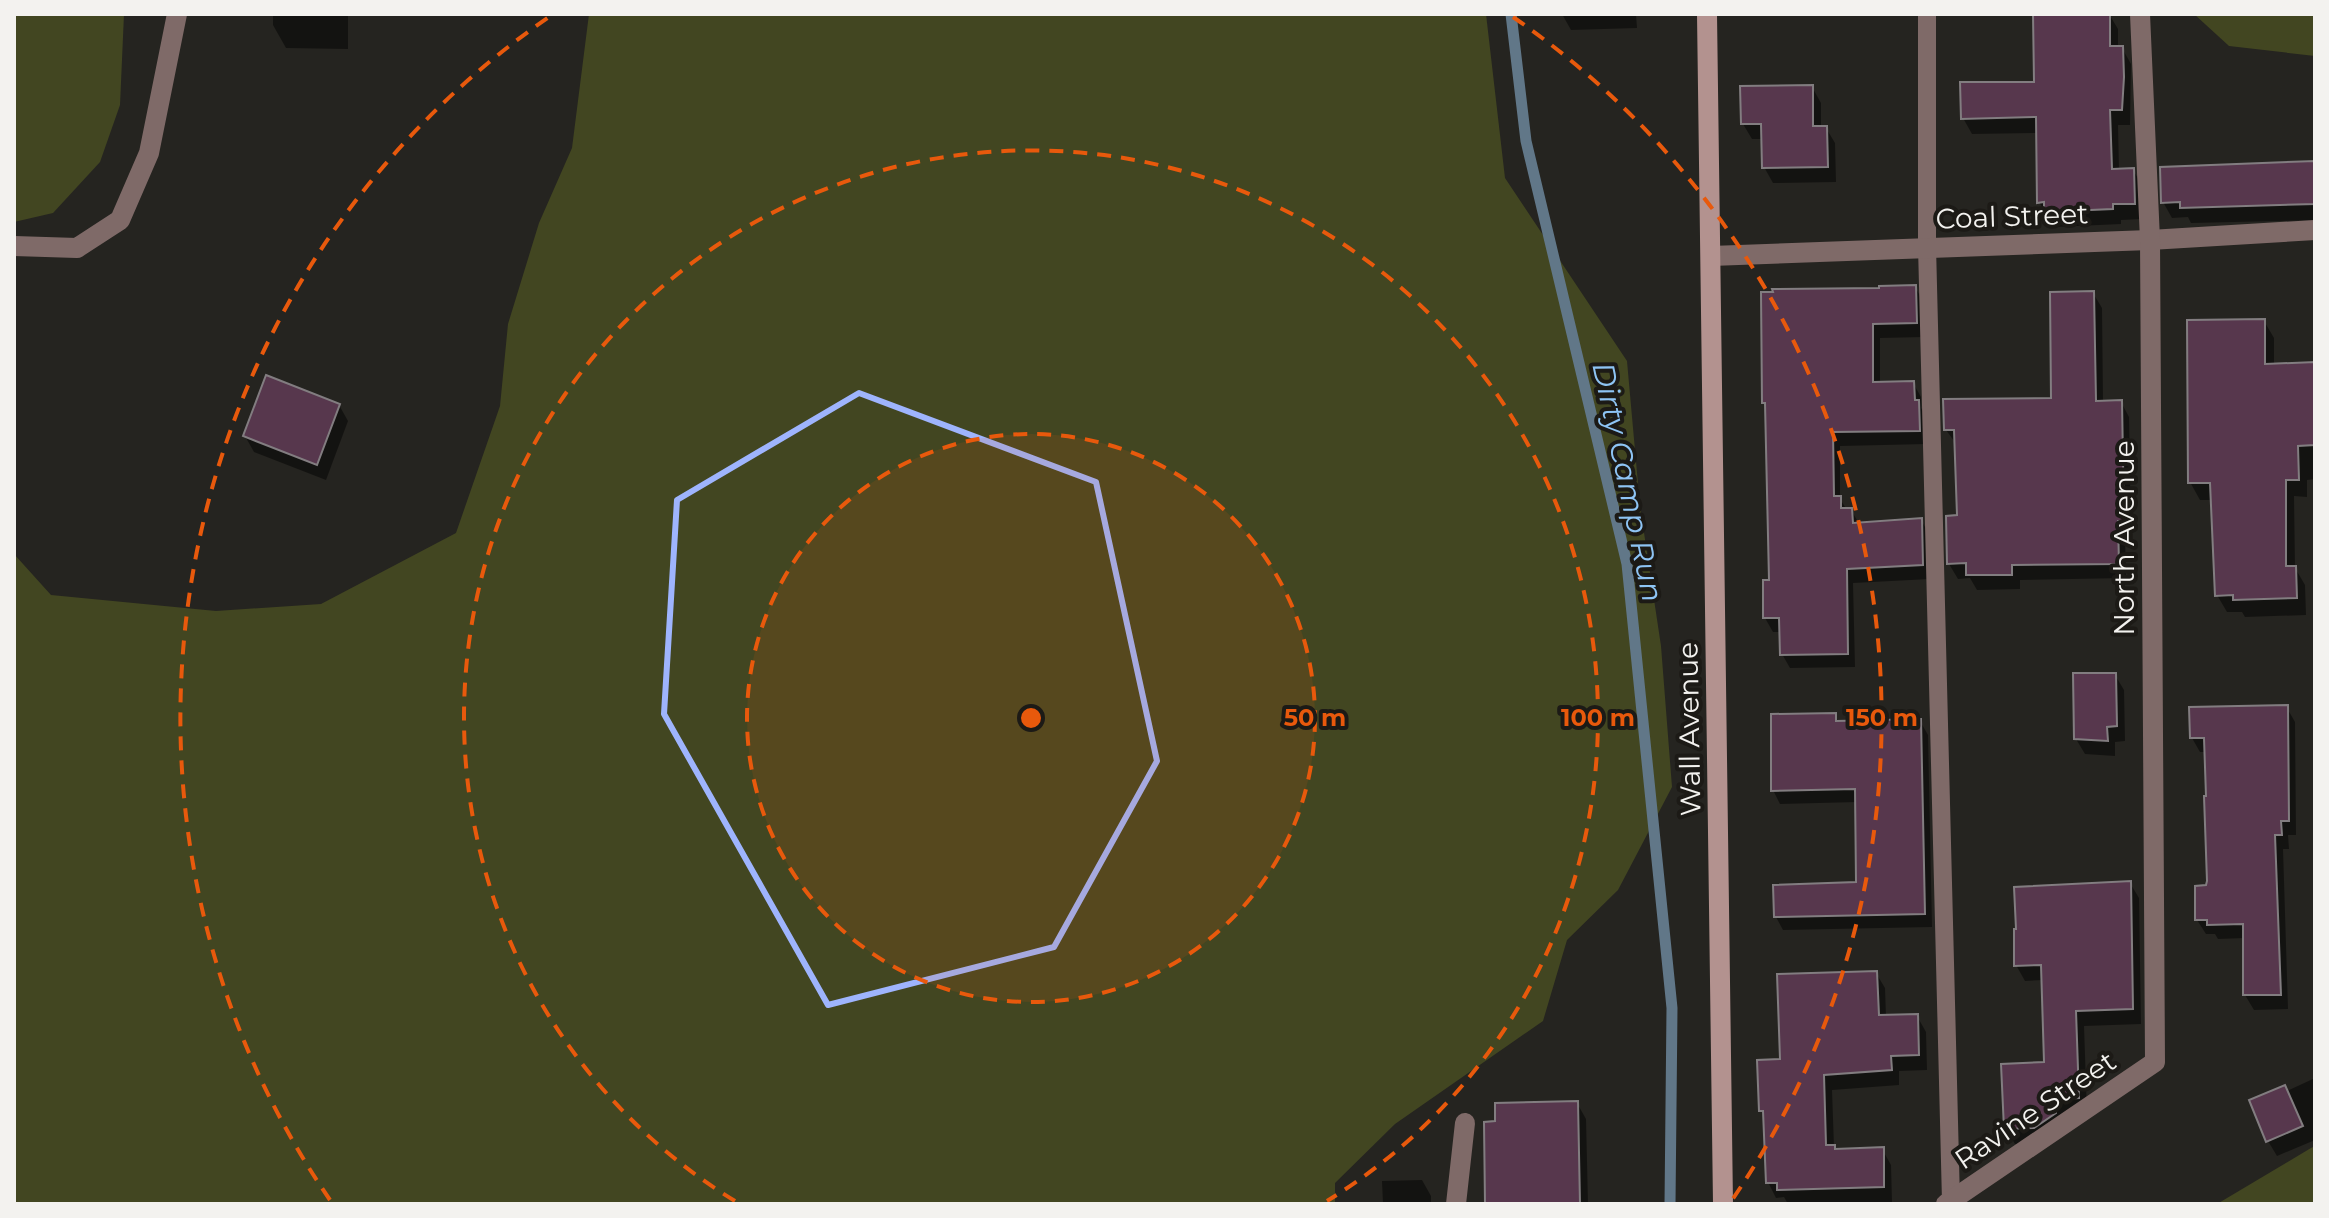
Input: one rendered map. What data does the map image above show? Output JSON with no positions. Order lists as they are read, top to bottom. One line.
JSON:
{"streets":{"street":["Coal Street","North Avenue","Wall Avenue","Ravine Street"]},"crossings":[["Coal Street","North Avenue"],["Coal Street","Wall Avenue"],["North Avenue","Ravine Street"]],"water":["Dirty Camp Run"],"rings":["50 m","100 m","150 m"]}
